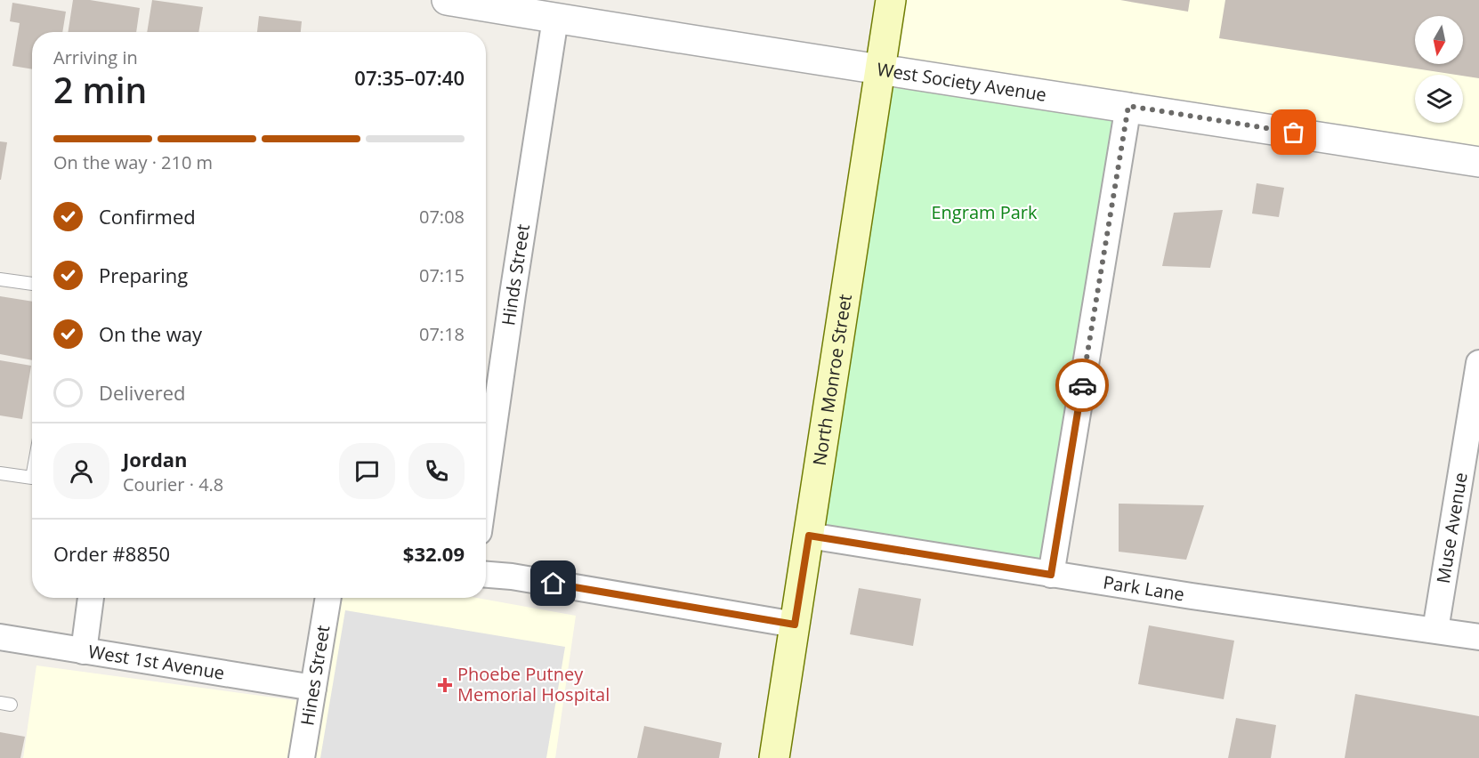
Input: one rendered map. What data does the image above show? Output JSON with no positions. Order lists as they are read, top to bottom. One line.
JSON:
{"streets":{"main road":["North Monroe Street"],"street":["West Society Avenue","Hinds Street","Muse Avenue","Park Lane","West 1st Avenue","Hines Street"]},"crossings":[["West Society Avenue","Hinds Street"],["West Society Avenue","North Monroe Street"],["North Monroe Street","Park Lane"],["Muse Avenue","Park Lane"],["West 1st Avenue","Hines Street"]],"parks":["Engram Park"],"places":{"health":["Phoebe Putney Memorial Hospital"]},"north":"bottom","page":{"heading":["2 min","Arriving in","07:35–07:40"],"panel":["Jordan","Courier · 4.8","Order #8850","$32.09"],"bar":"On the way · 210 m","list":[["Confirmed","07:08"],["Preparing","07:15"],["On the way","07:18"],"Delivered"]}}
